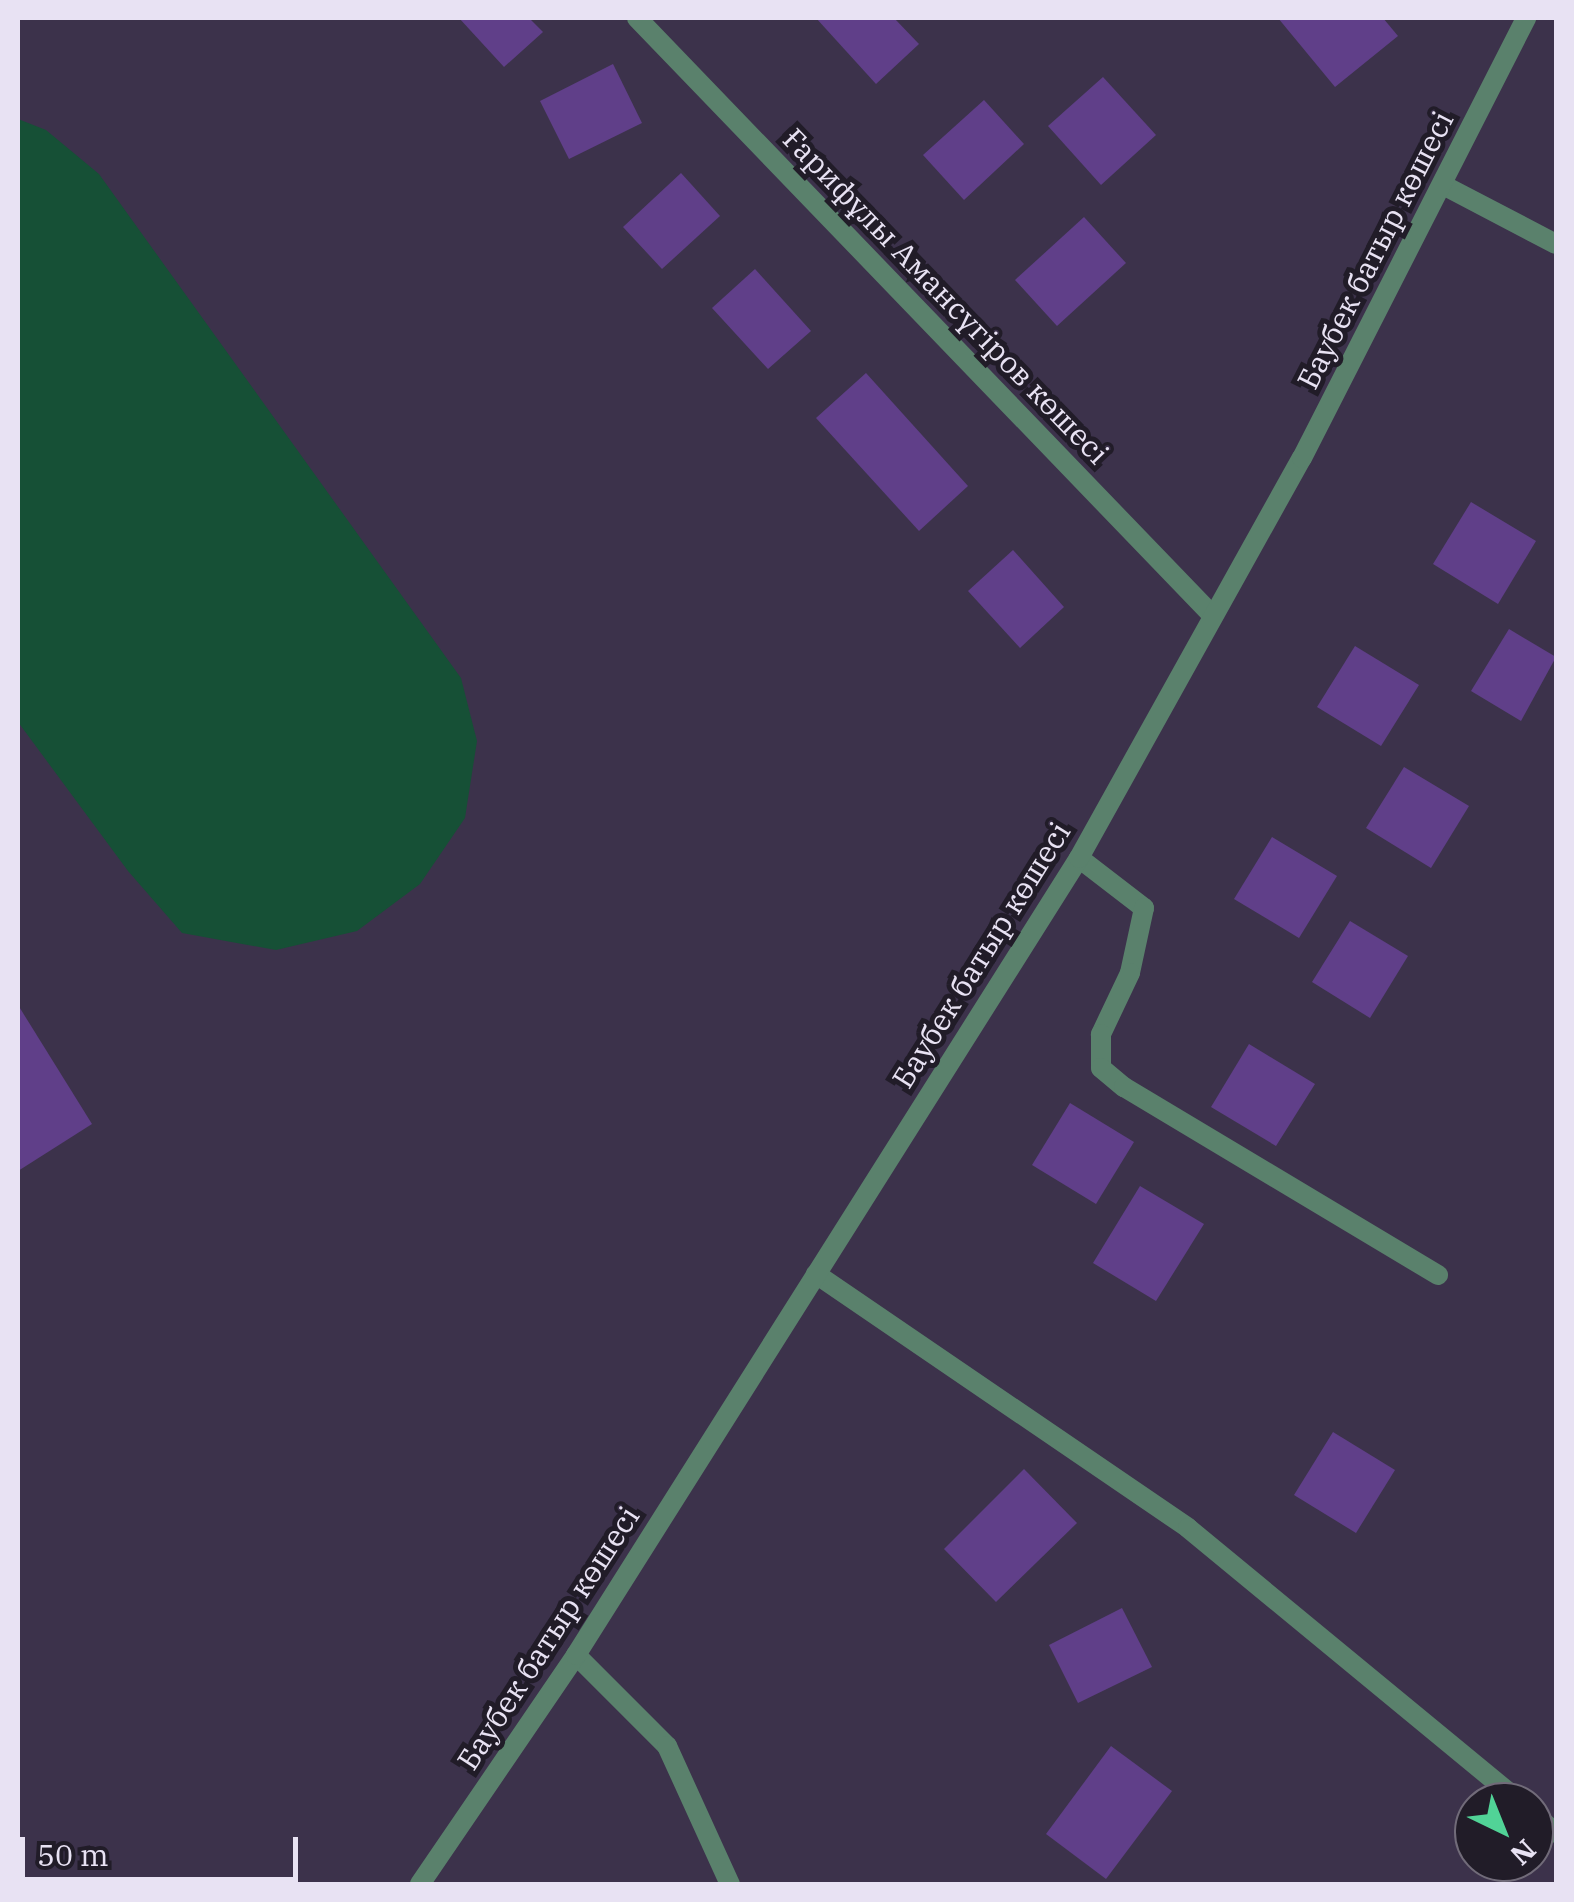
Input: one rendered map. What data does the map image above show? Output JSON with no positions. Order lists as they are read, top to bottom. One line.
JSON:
{"streets":{"street":["Баубек батыр көшесі","Ғарифұлы Амансүгіров көшесі"]},"crossings":[["Баубек батыр көшесі","Ғарифұлы Амансүгіров көшесі"]],"scale_bar":"50 m","north":"bottom right"}
